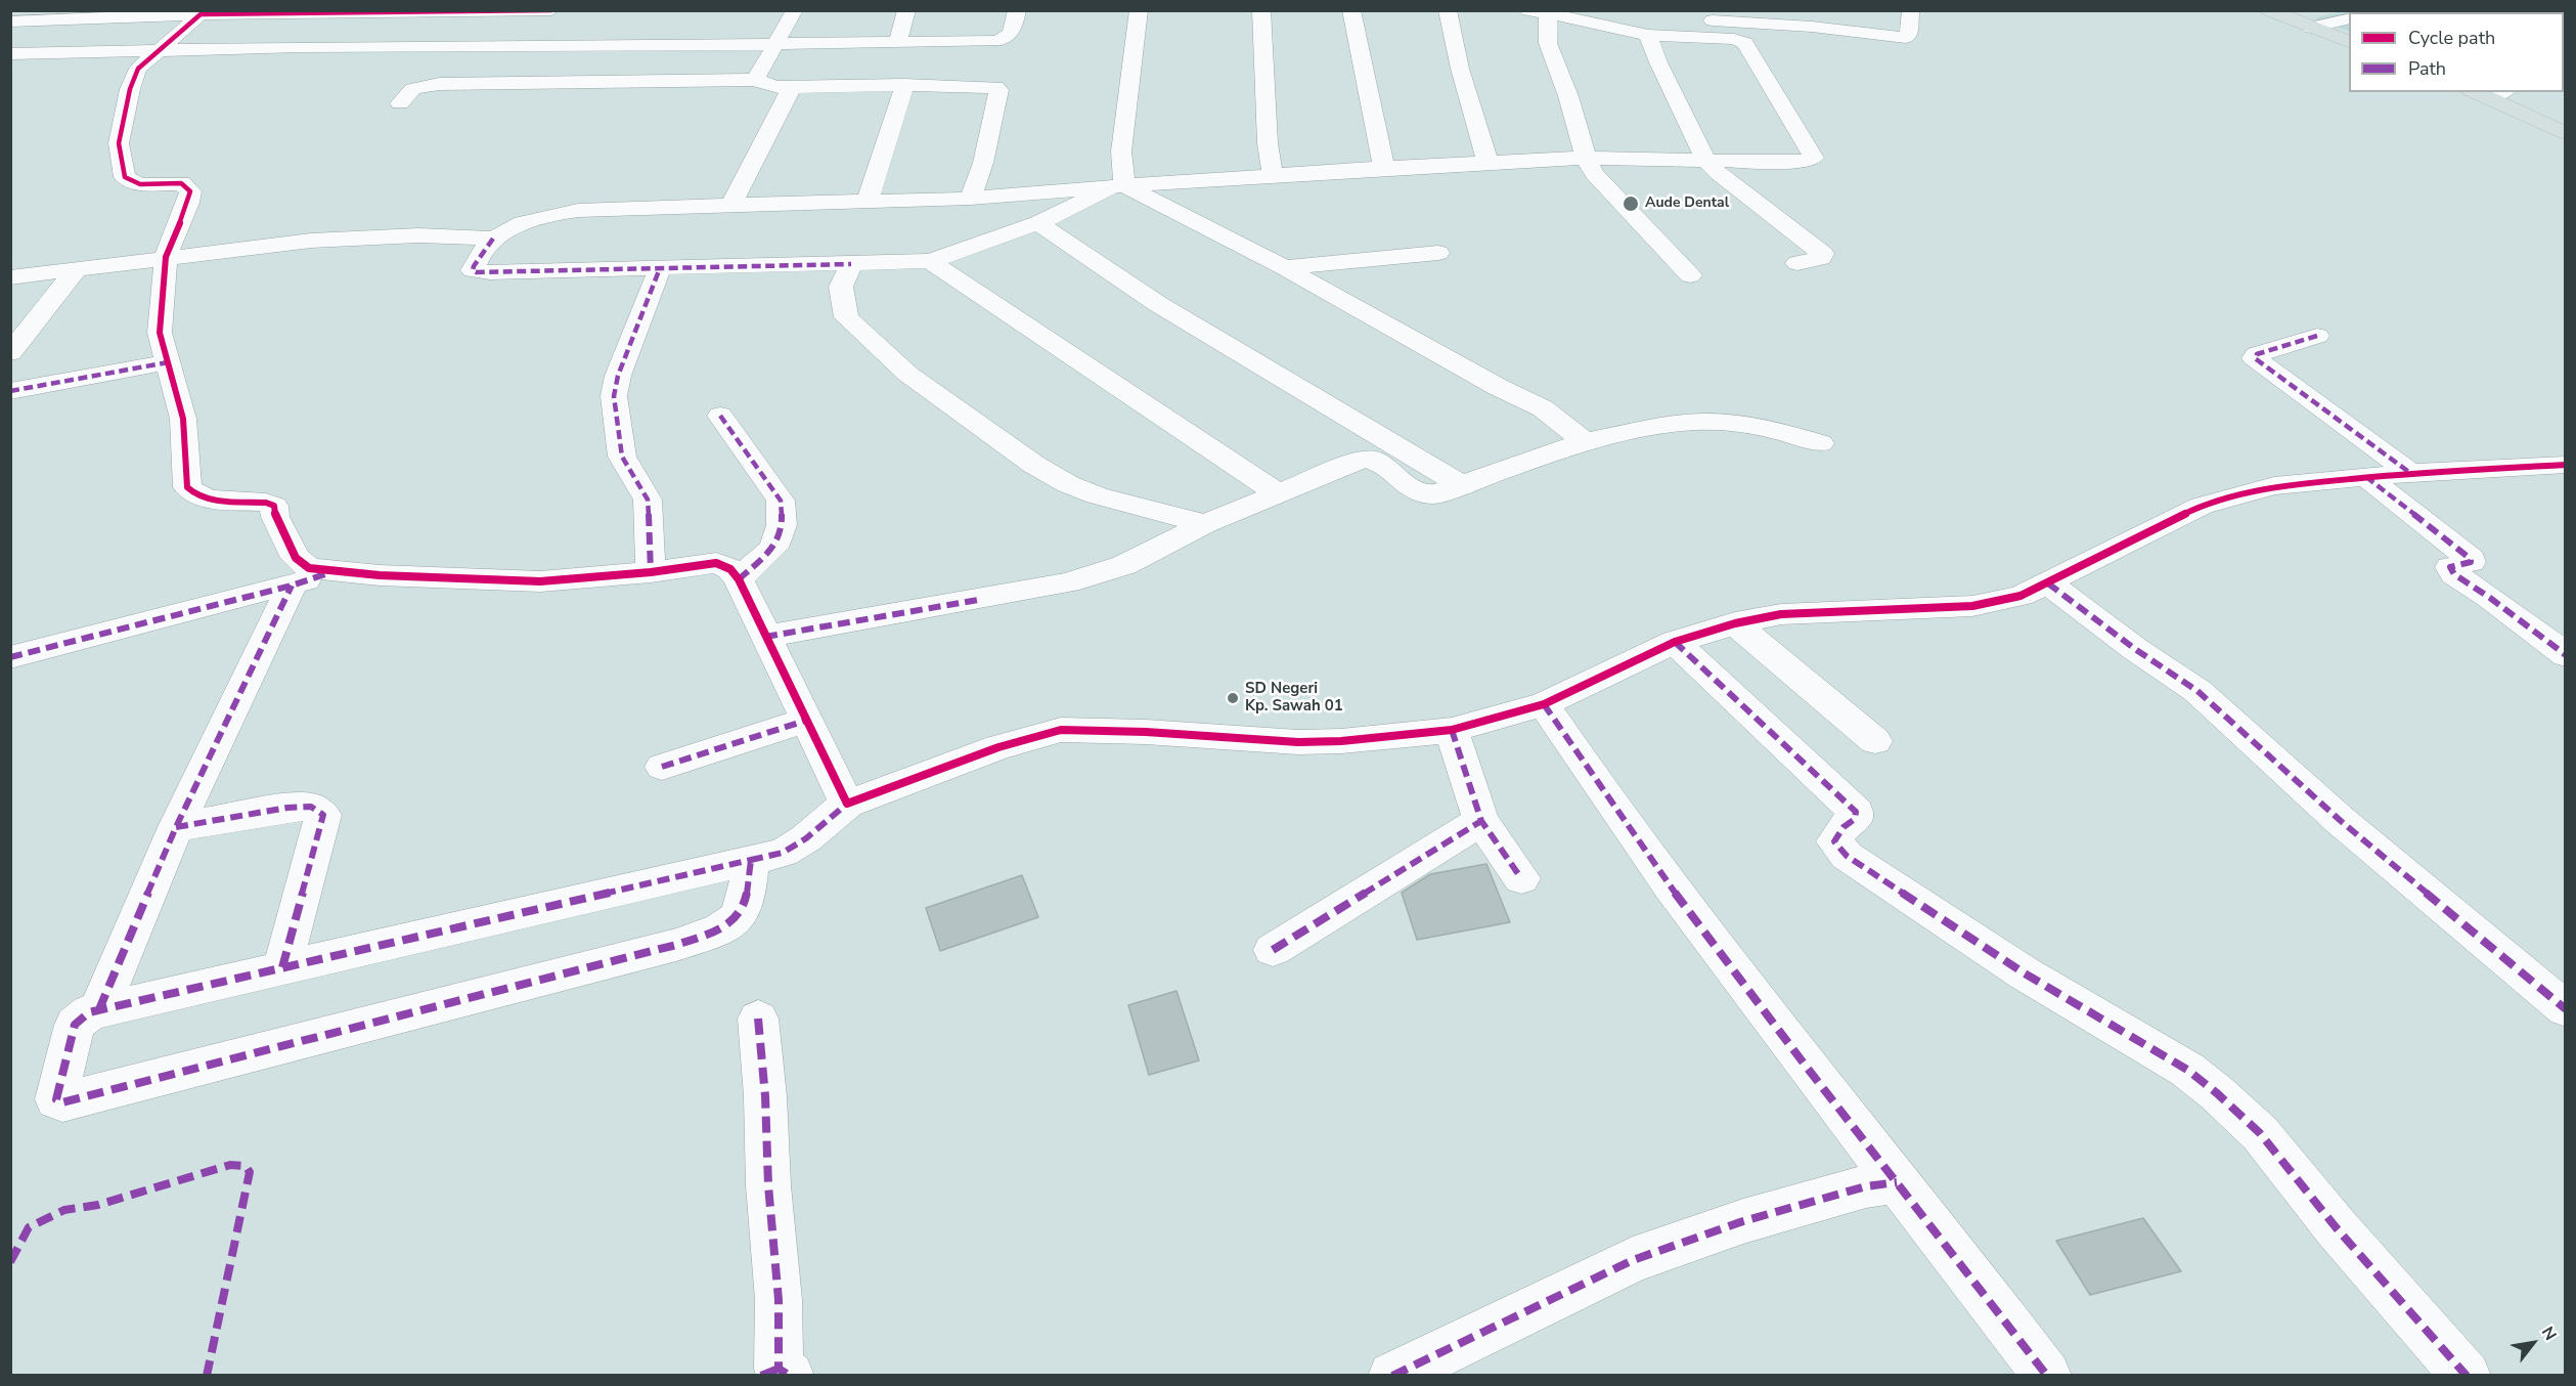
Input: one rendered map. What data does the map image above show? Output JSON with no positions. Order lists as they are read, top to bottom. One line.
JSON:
{"places":["Aude Dental","SD Negeri Kp. Sawah 01"],"legend":["Cycle path","Path"],"north":"top right"}
